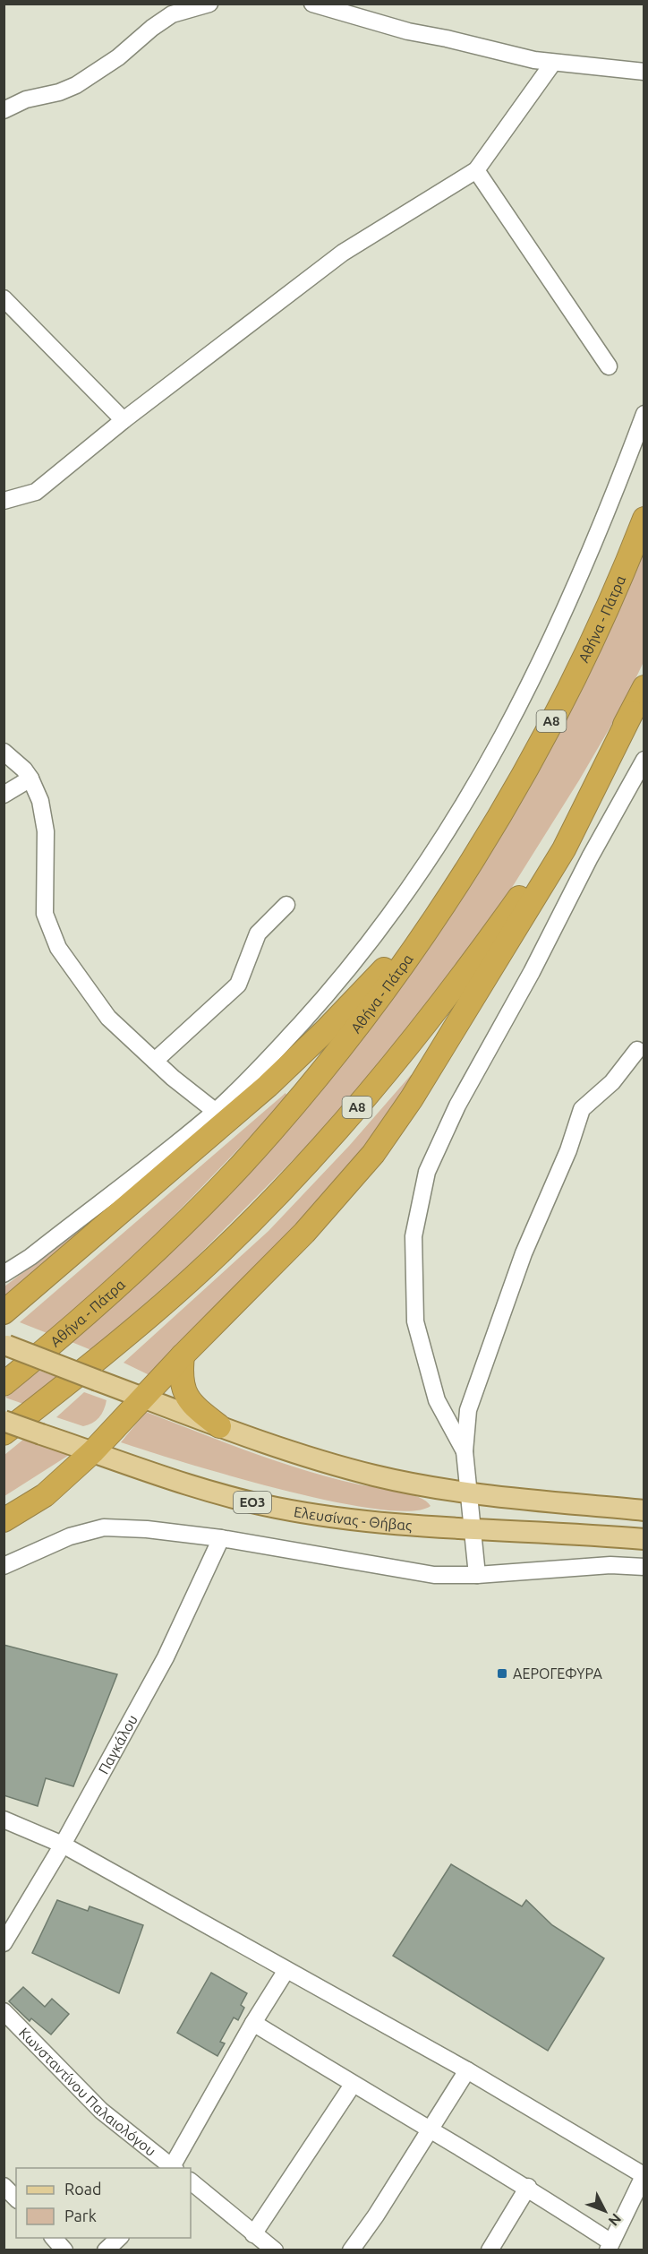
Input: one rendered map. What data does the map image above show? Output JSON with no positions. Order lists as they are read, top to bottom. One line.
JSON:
{"streets":{"highway":["Αθήνα - Πάτρα","Α8"],"main road":["ΕΟ3","Ελευσίνας - Θήβας"],"street":["Παγκάλου","Κωνσταντίνου Παλαιολόγου"]},"places":{"transit":["ΑΕΡΟΓΕΦΥΡΑ"]},"legend":["Road","Park"],"north":"bottom right"}
